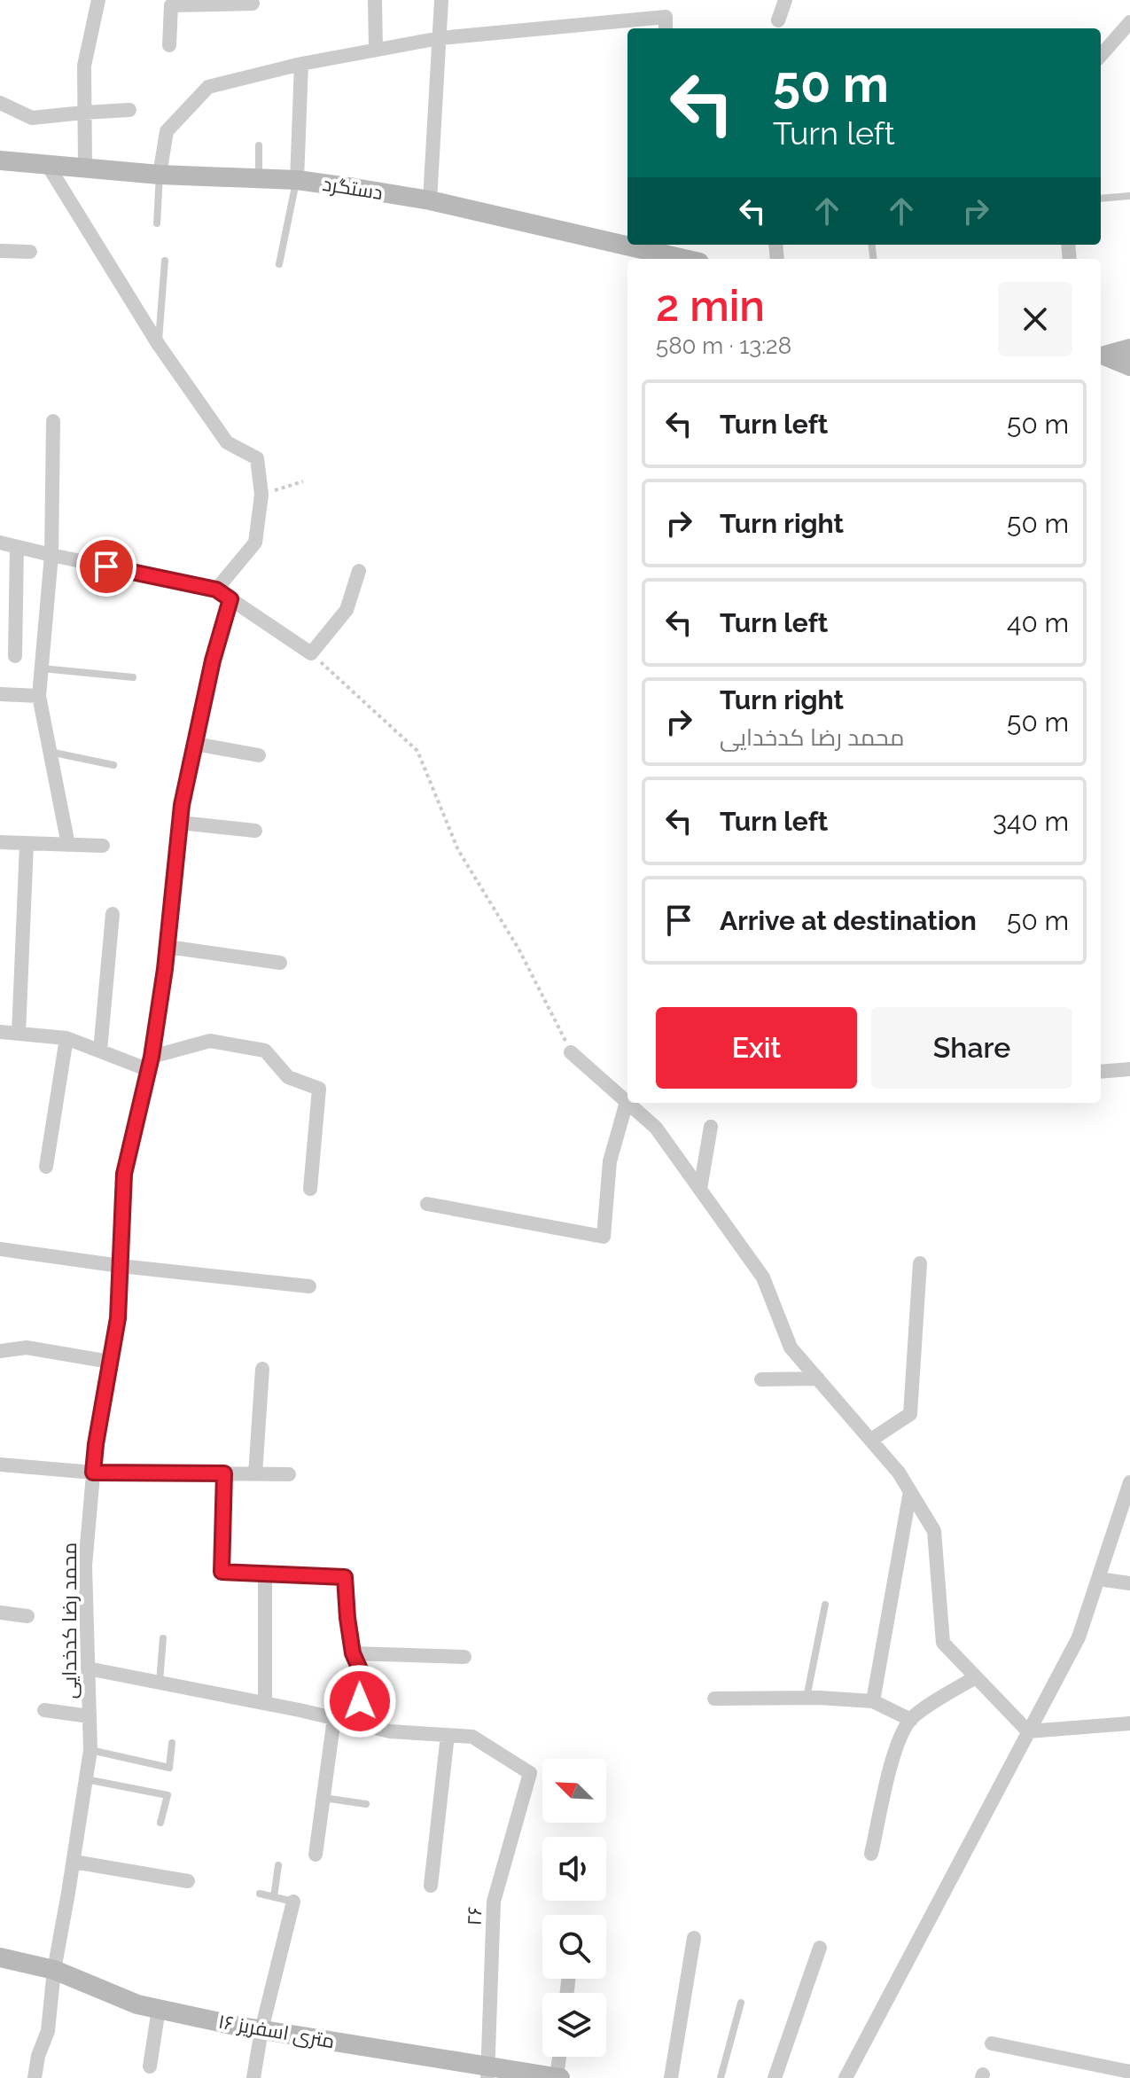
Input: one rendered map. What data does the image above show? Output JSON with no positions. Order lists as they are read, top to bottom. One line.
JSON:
{"streets":{"main road":["دستگرد","۱۶ متری اسفریز"],"street":["محمد رضا کدخدایی","۲۶"]},"crossings":[["محمد رضا کدخدایی","۱۶ متری اسفریز"],["۲۶","۱۶ متری اسفریز"]],"north":"top left","page":{"turn":["50 m","Turn left"],"heading":["2 min","580 m · 13:28"],"list":[{"name":"Turn left","value":"50 m"},{"name":"Turn right","value":"50 m"},{"name":"Turn left","value":"40 m"},{"name":"Turn right","note":"محمد رضا کدخدایی","value":"50 m"},{"name":"Turn left","value":"340 m"},{"name":"Arrive at destination","value":"50 m"}],"buttons":["Exit","Share"]}}
